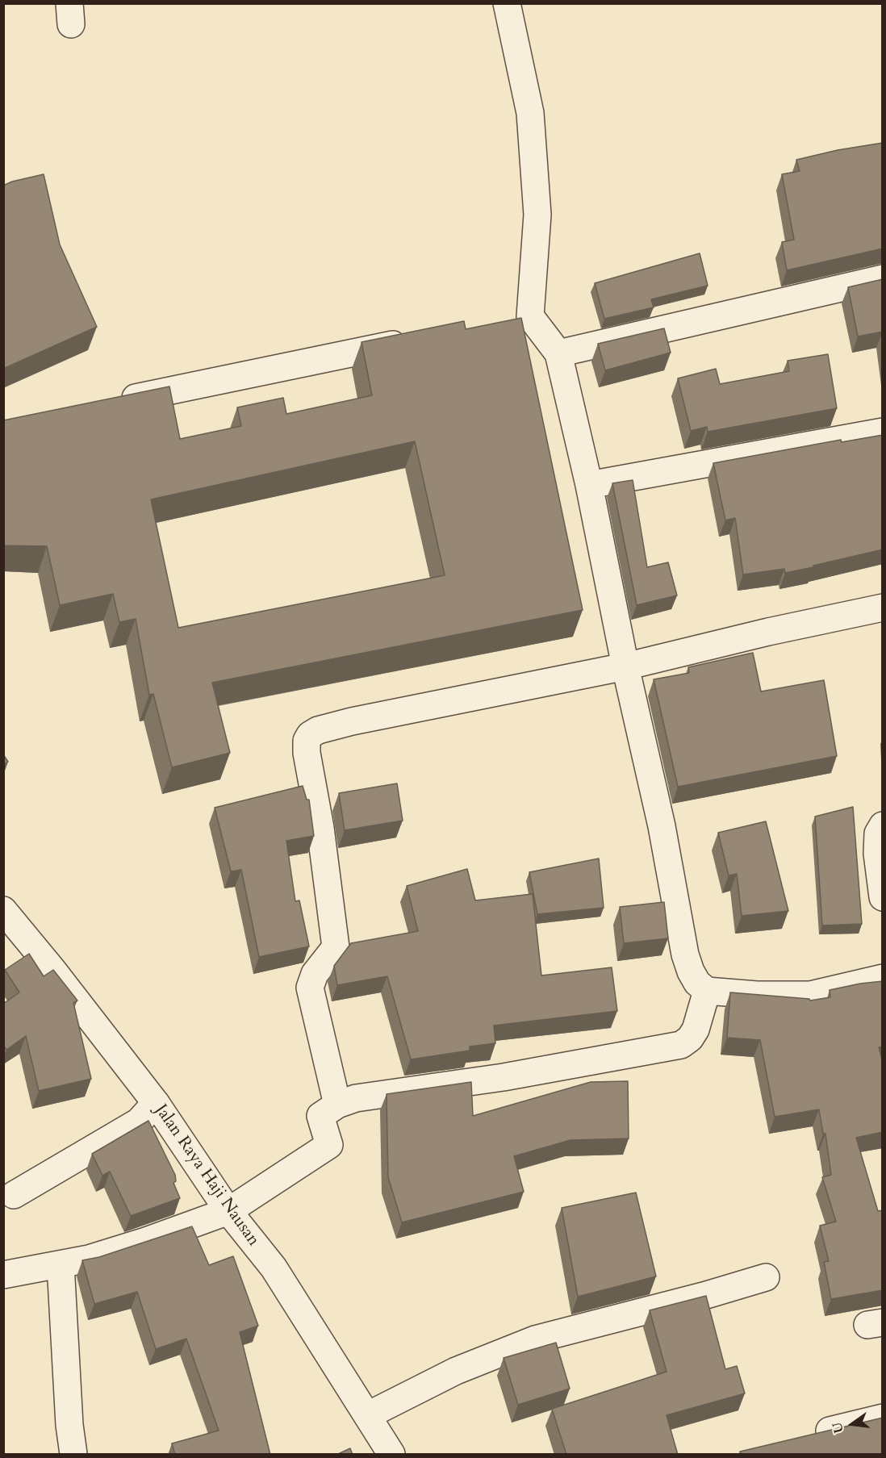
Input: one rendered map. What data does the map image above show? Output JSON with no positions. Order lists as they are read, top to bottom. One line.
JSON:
{"streets":{"street":["Jalan Raya Haji Nausan"]},"north":"left"}
